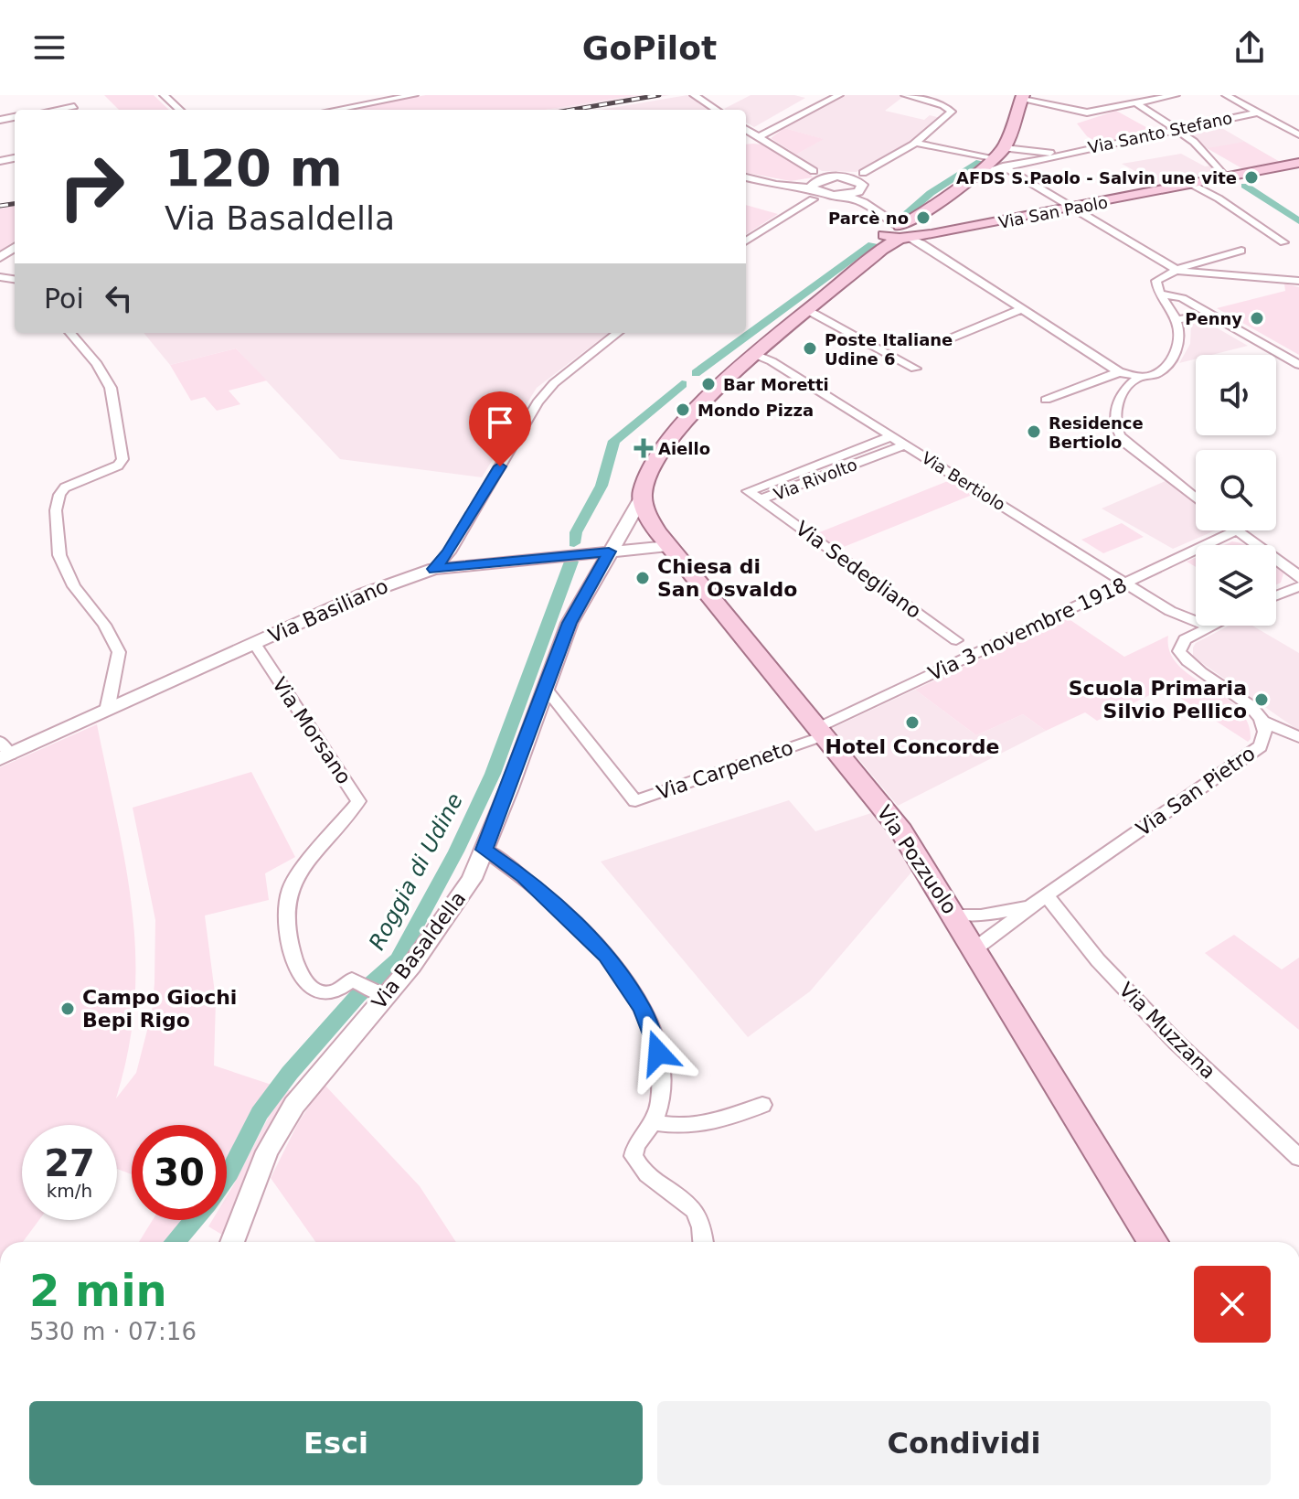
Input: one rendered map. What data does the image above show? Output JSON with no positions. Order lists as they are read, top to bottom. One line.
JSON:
{"streets":{"main road":["Via San Paolo","Via Pozzuolo"],"street":["Via Santo Stefano","Via Rivolto","Via Bertiolo","Via Sedegliano","Via Basiliano","Via 3 novembre 1918","Via Morsano","Via Carpeneto","Via San Pietro","Via Basaldella","Via Muzzana"]},"crossings":[["Via Rivolto","Via Bertiolo"],["Via Rivolto","Via Sedegliano"],["Via Bertiolo","Via 3 novembre 1918"],["Via Bertiolo","Via San Pietro"],["Via Basiliano","Via Morsano"],["Via Basiliano","Via Pozzuolo"],["Via Basiliano","Via Basaldella"],["Via 3 novembre 1918","Via Carpeneto"],["Via 3 novembre 1918","Via Pozzuolo"],["Via Morsano","Via Basaldella"],["Via Carpeneto","Via Pozzuolo"],["Via Carpeneto","Via Basaldella"],["Via San Pietro","Via Pozzuolo"],["Via San Pietro","Via Muzzana"]],"water":["Roggia di Udine"],"places":{"other":["AFDS S.Paolo - Salvin une vite","Parcè no","Penny","Poste Italiane Udine 6","Bar Moretti","Mondo Pizza","Residence Bertiolo","Chiesa di San Osvaldo","Scuola Primaria Silvio Pellico","Hotel Concorde","Campo Giochi Bepi Rigo"],"health":["Aiello"]},"page":{"header":"GoPilot","turn":["120 m","Via Basaldella"],"then":"Poi","speed":"27 km/h","limit":"30","heading":["2 min","530 m · 07:16"],"buttons":["Esci","Condividi"]}}
